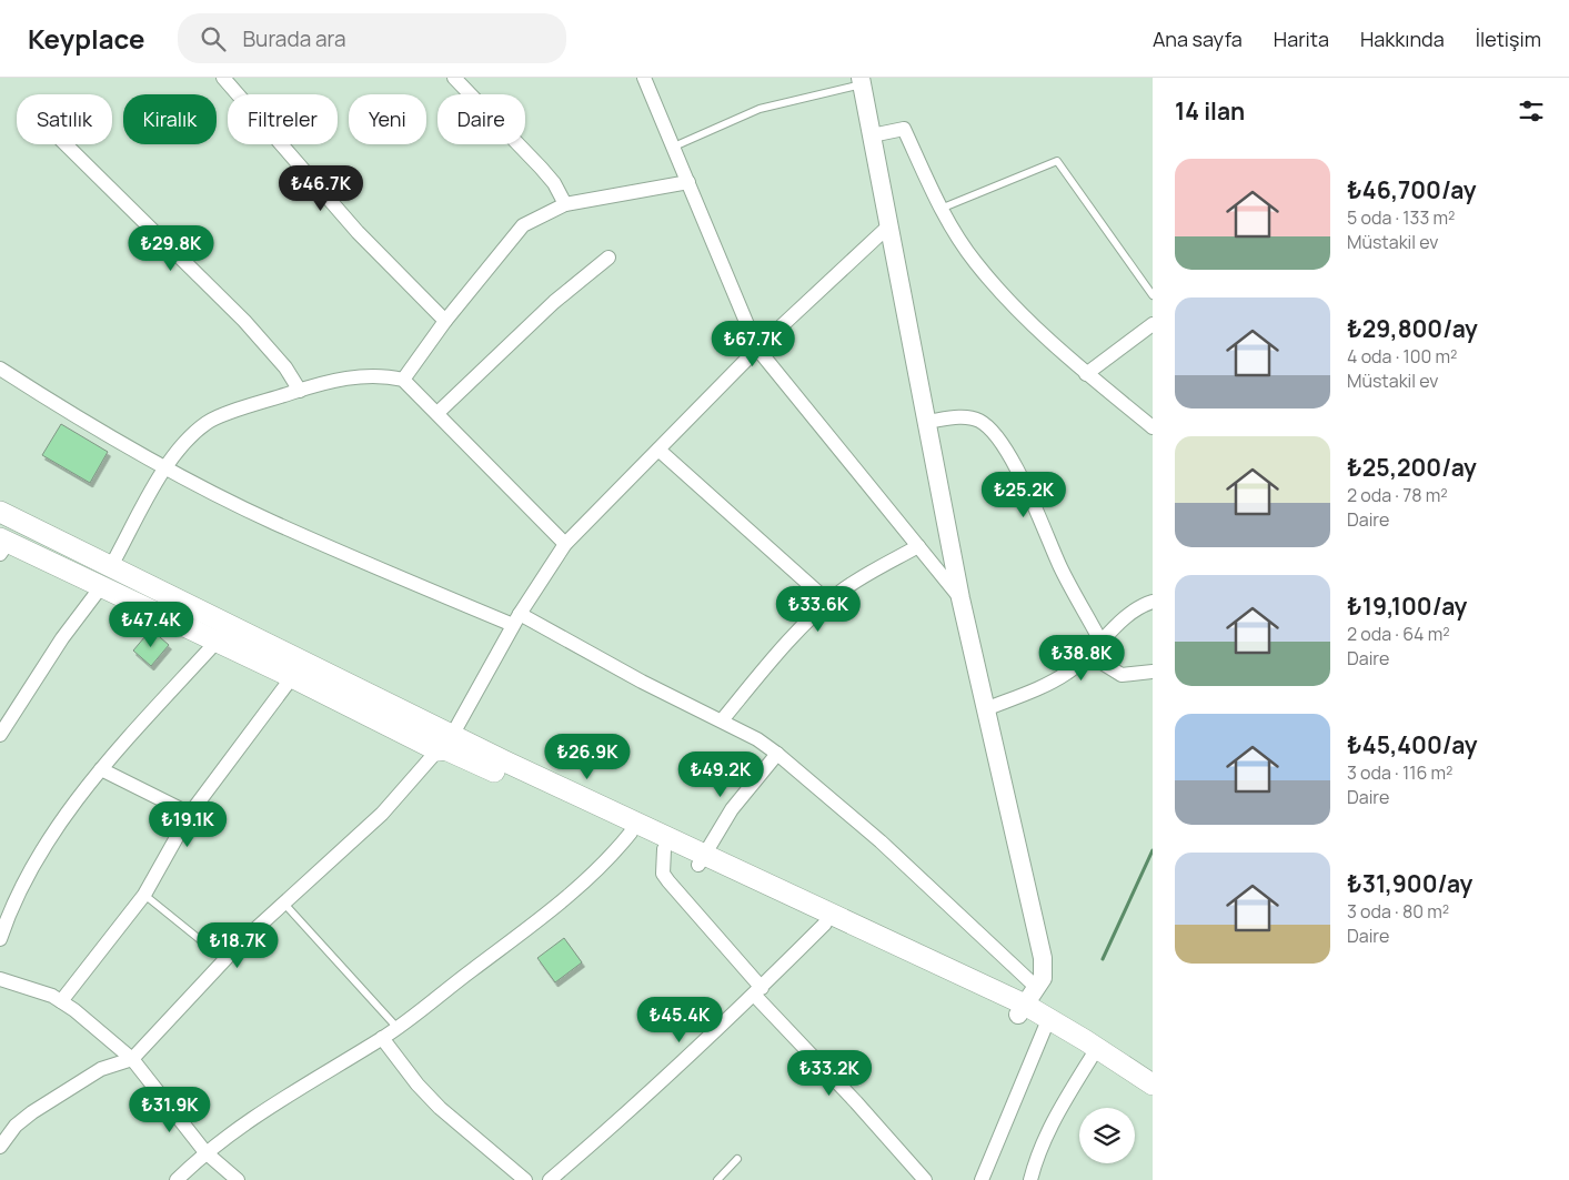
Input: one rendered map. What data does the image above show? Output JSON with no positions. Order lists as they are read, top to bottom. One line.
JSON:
{"page":{"header":"Keyplace","search":"Burada ara","nav":["Ana sayfa","Harita","Hakkında","İletişim"],"heading":"14 ilan","chip":["Satılık","Kiralık","Filtreler","Yeni","Daire"],"list":[{"name":"₺46,700/ay","note":"5 oda · 133 m² · Müstakil ev"},{"name":"₺29,800/ay","note":"4 oda · 100 m² · Müstakil ev"},{"name":"₺25,200/ay","note":"2 oda · 78 m² · Daire"},{"name":"₺19,100/ay","note":"2 oda · 64 m² · Daire"},{"name":"₺45,400/ay","note":"3 oda · 116 m² · Daire"},{"name":"₺31,900/ay","note":"3 oda · 80 m² · Daire"}],"price":["₺46.7K","₺29.8K","₺67.7K","₺25.2K","₺33.6K","₺47.4K","₺38.8K","₺26.9K","₺49.2K","₺19.1K","₺18.7K","₺45.4K","₺33.2K","₺31.9K"]}}
